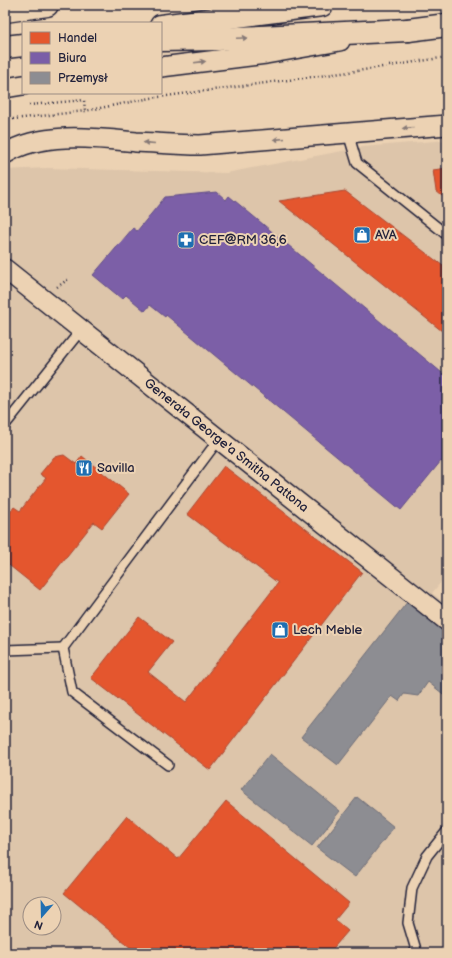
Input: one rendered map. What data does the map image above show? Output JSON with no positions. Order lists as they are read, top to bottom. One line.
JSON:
{"streets":{"street":["Generała George'a Smitha Pattona"]},"places":{"shop":["AVA","Lech Meble"],"pharmacy":["CEF@RM 36,6"],"restaurant":["Savilla"]},"legend":["Handel","Biura","Przemysł"],"north":"bottom"}
